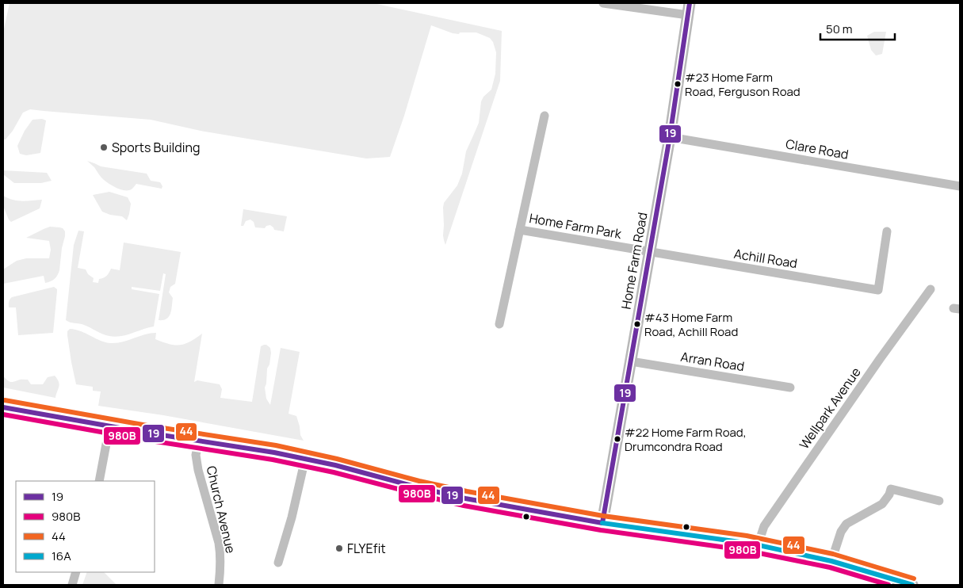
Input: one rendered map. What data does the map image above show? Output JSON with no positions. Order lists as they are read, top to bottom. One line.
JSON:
{"streets":{"main road":["Home Farm Road"],"street":["Clare Road","Home Farm Park","Achill Road","Arran Road","Wellpark Avenue","Church Avenue"]},"crossings":[["Clare Road","Home Farm Road"],["Home Farm Park","Achill Road"],["Home Farm Park","Home Farm Road"],["Achill Road","Home Farm Road"],["Home Farm Road","Arran Road"]],"places":["#23 Home Farm Road, Ferguson Road","Sports Building","#43 Home Farm Road, Achill Road","#22 Home Farm Road, Drumcondra Road","FLYEfit"],"lines":["transit line 19","transit line 44","transit line 980B","transit line 16A"],"legend":["19","980B","44","16A"],"scale_bar":"50 m"}
